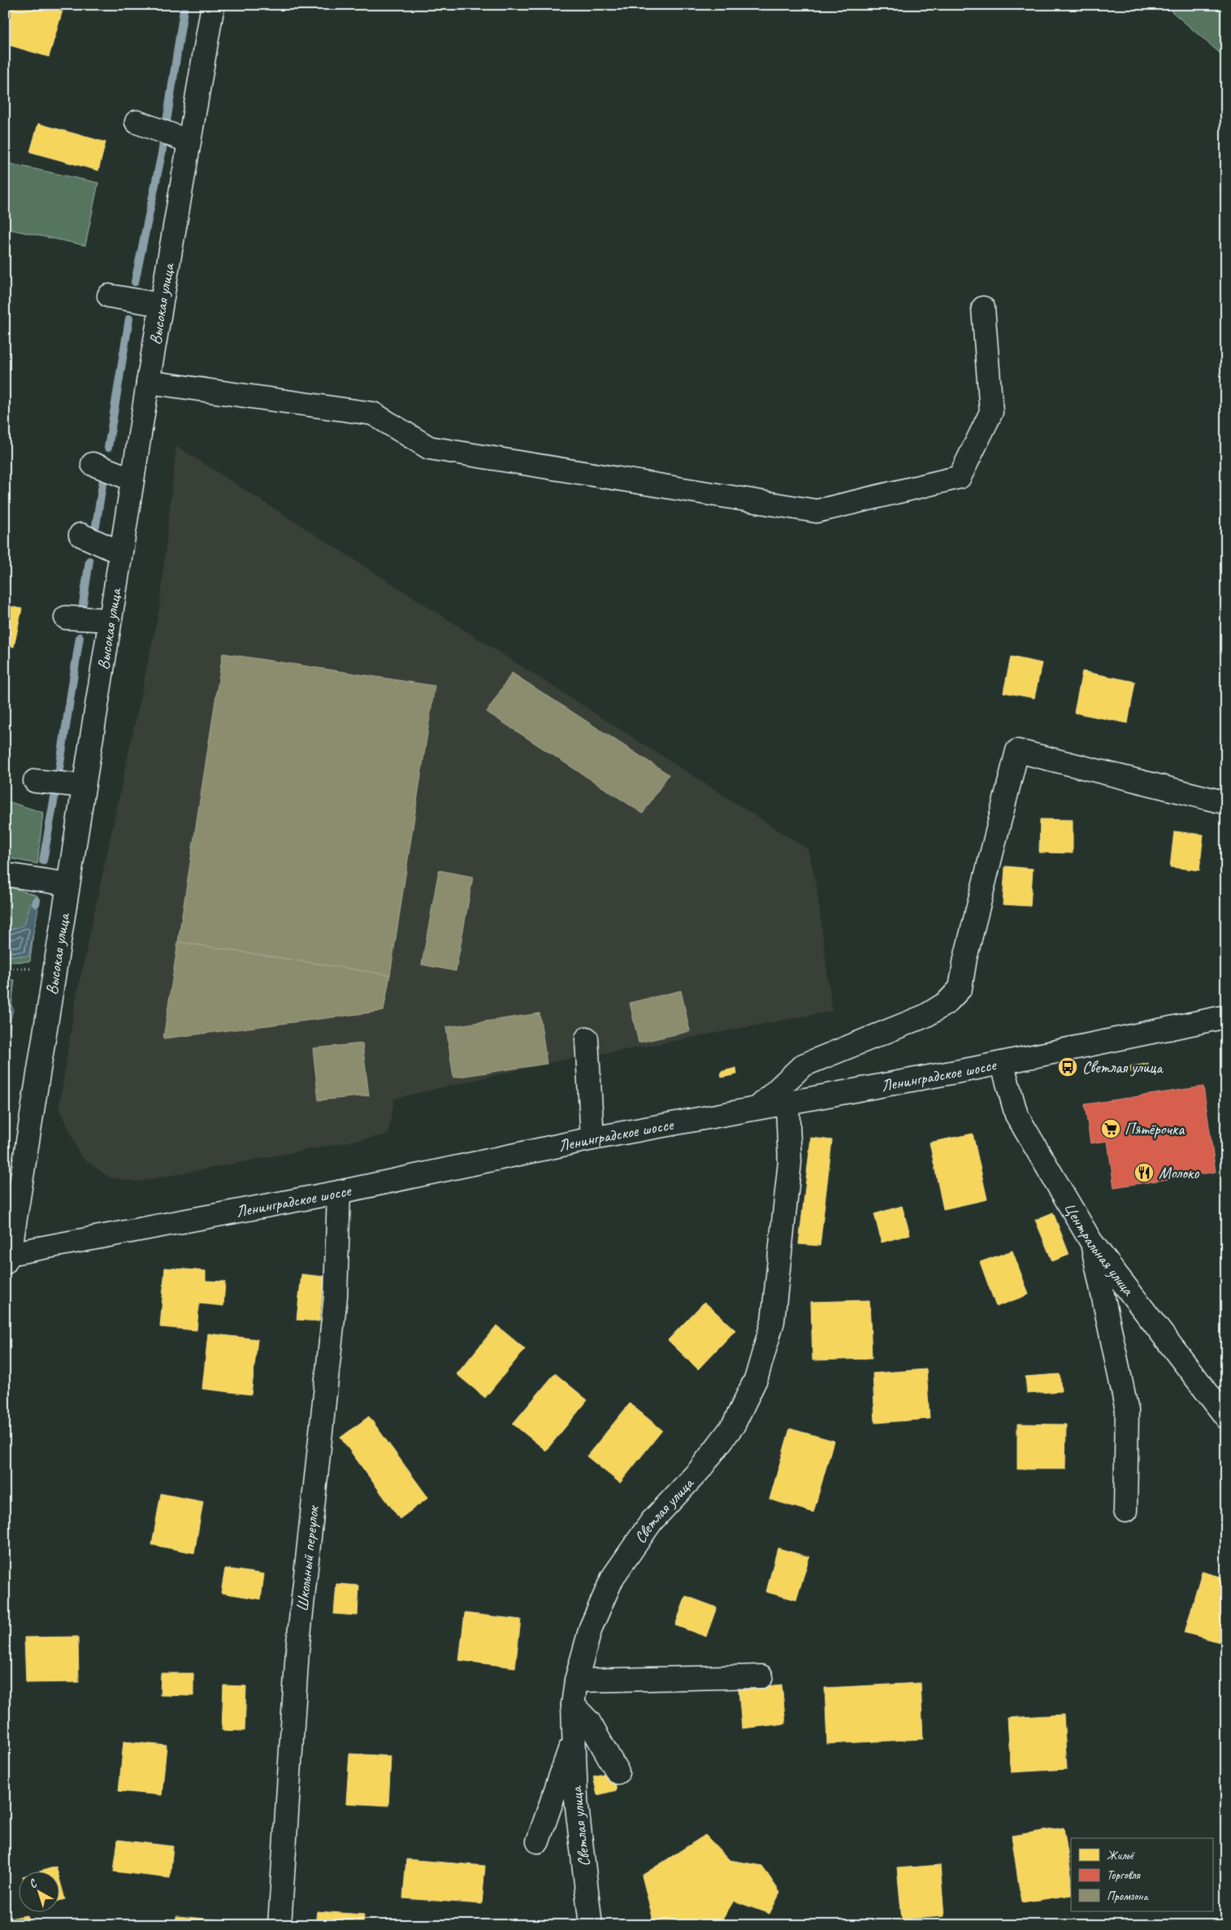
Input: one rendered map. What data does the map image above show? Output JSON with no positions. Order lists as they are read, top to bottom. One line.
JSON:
{"streets":{"street":["Высокая улица","Ленинградское шоссе","Центральная улица","Светлая улица","Школьный переулок"]},"crossings":[["Высокая улица","Ленинградское шоссе"],["Ленинградское шоссе","Центральная улица"],["Ленинградское шоссе","Светлая улица"],["Ленинградское шоссе","Школьный переулок"]],"places":{"bus stop":["Светлая улица"],"supermarket":["Пятёрочка"],"restaurant":["Молоко"]},"legend":["Жильё","Торговля","Промзона"],"north":"top left"}
